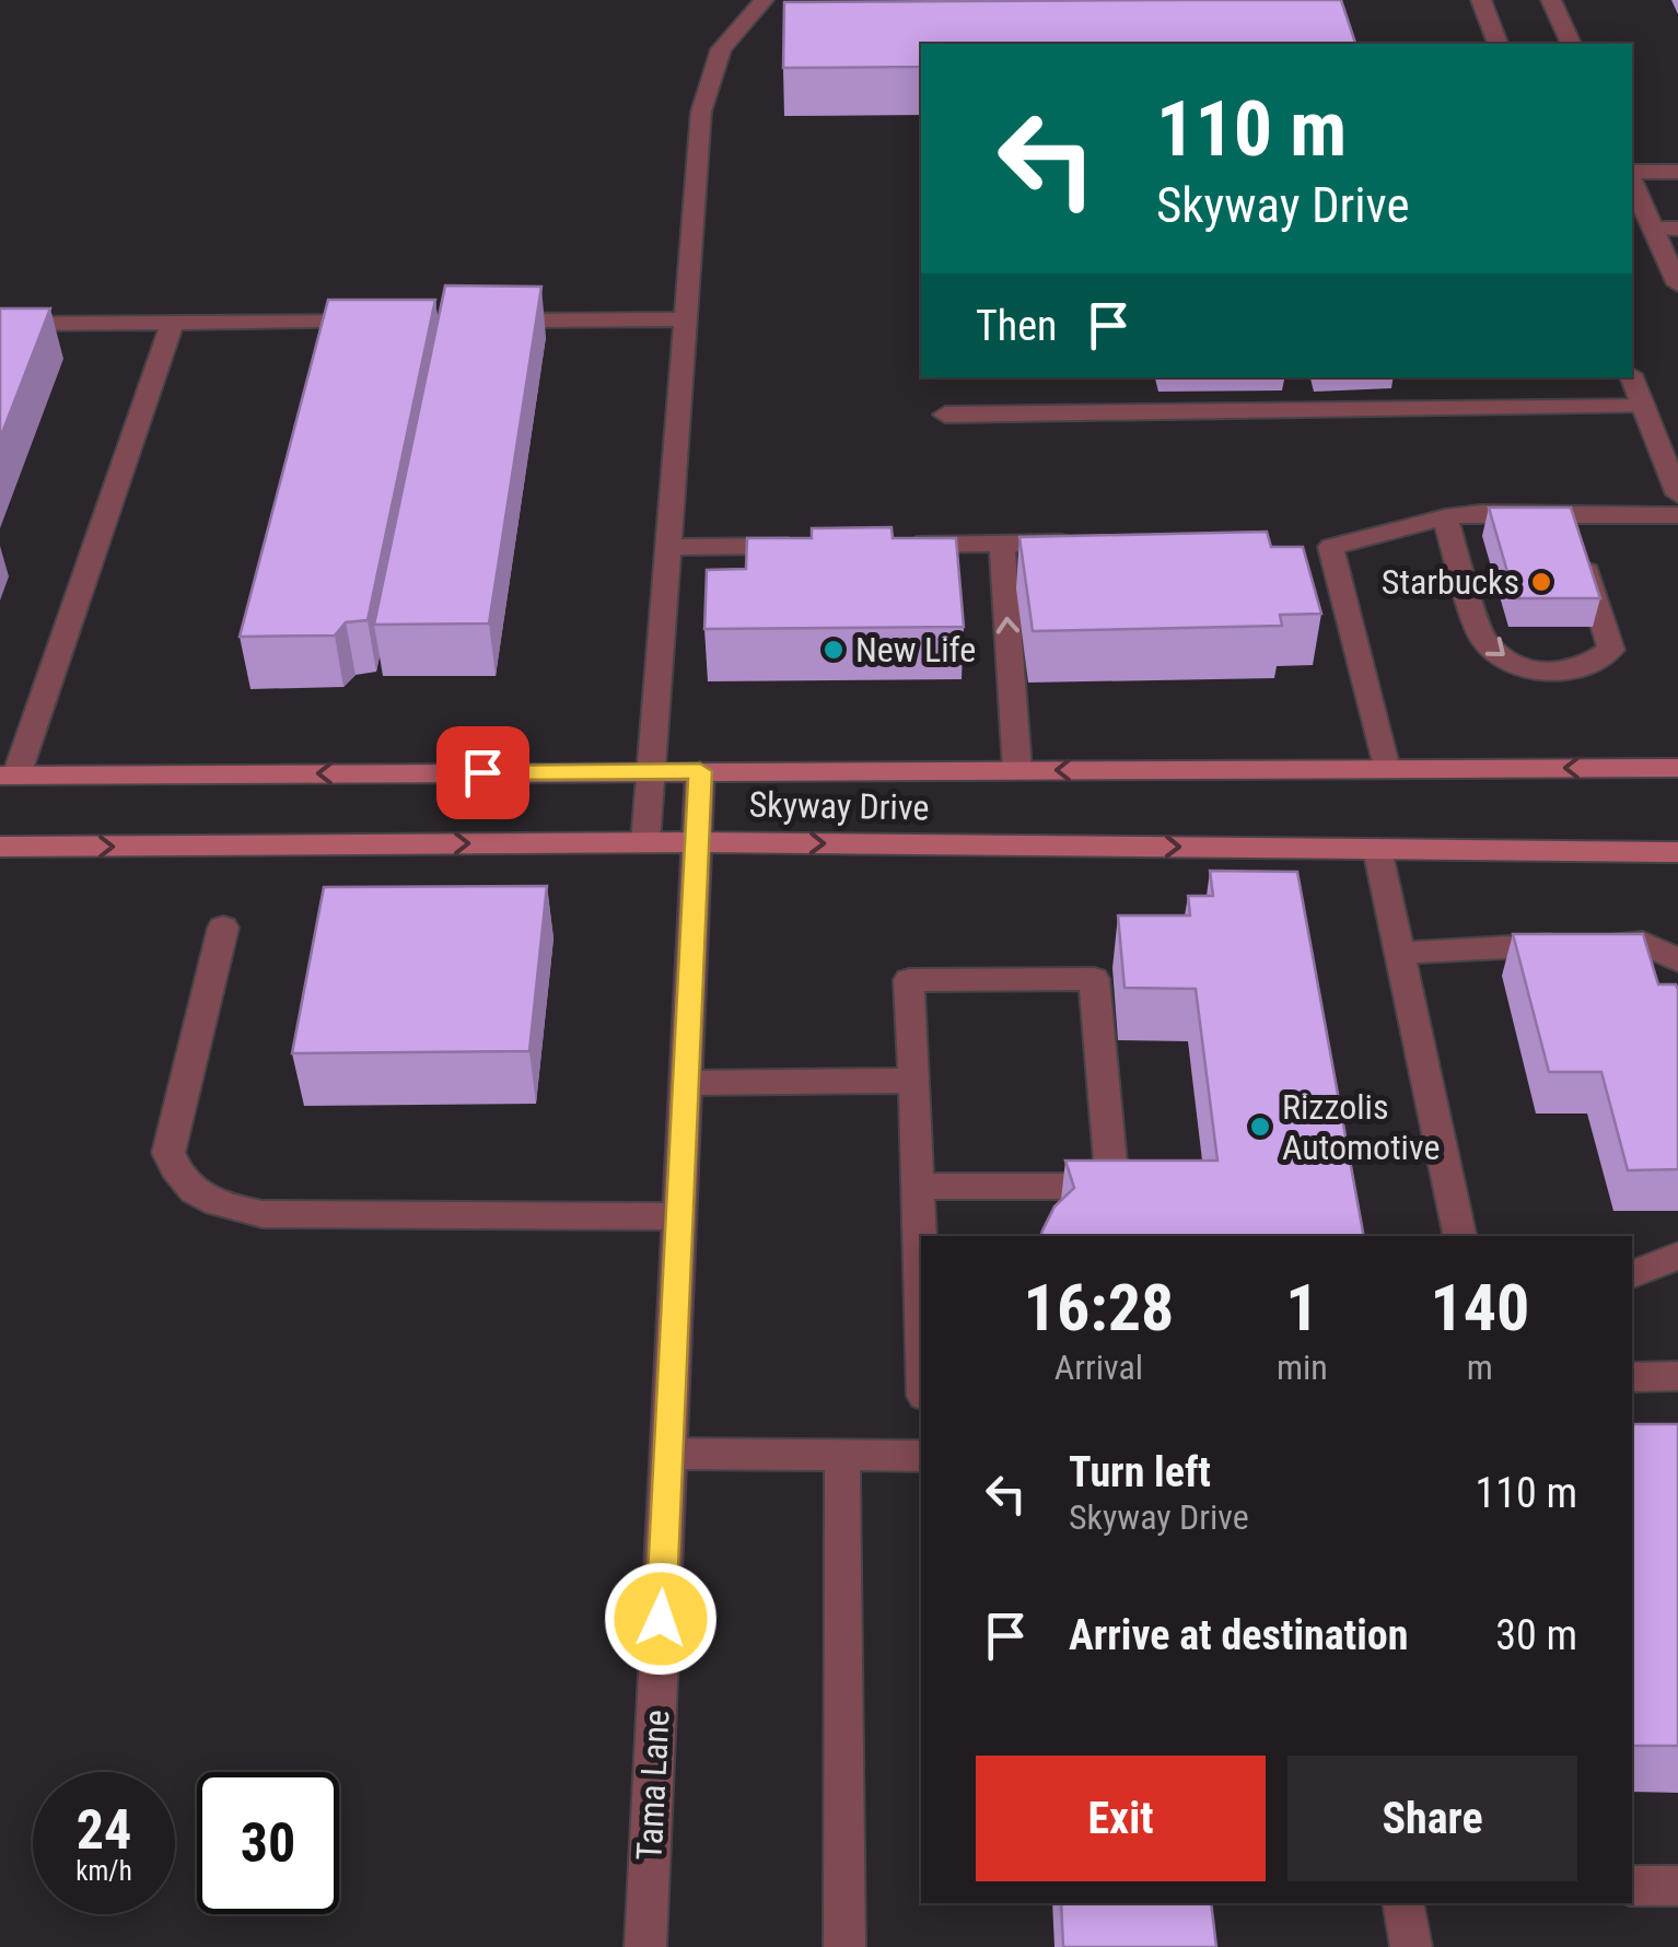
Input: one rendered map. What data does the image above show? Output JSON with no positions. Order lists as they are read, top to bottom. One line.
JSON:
{"streets":{"main road":["Skyway Drive"],"street":["Tama Lane"]},"crossings":[["Skyway Drive","Tama Lane"]],"places":["Starbucks","New Life","Rizzolis Automotive"],"page":{"turn":["110 m","Skyway Drive"],"then":"Then","eta":["16:28","Arrival","1","min","140","m"],"list":[{"name":"Turn left","note":"Skyway Drive","value":"110 m"},{"name":"Arrive at destination","value":"30 m"}],"buttons":["Exit","Share"],"speed":"24 km/h","limit":"30"}}
